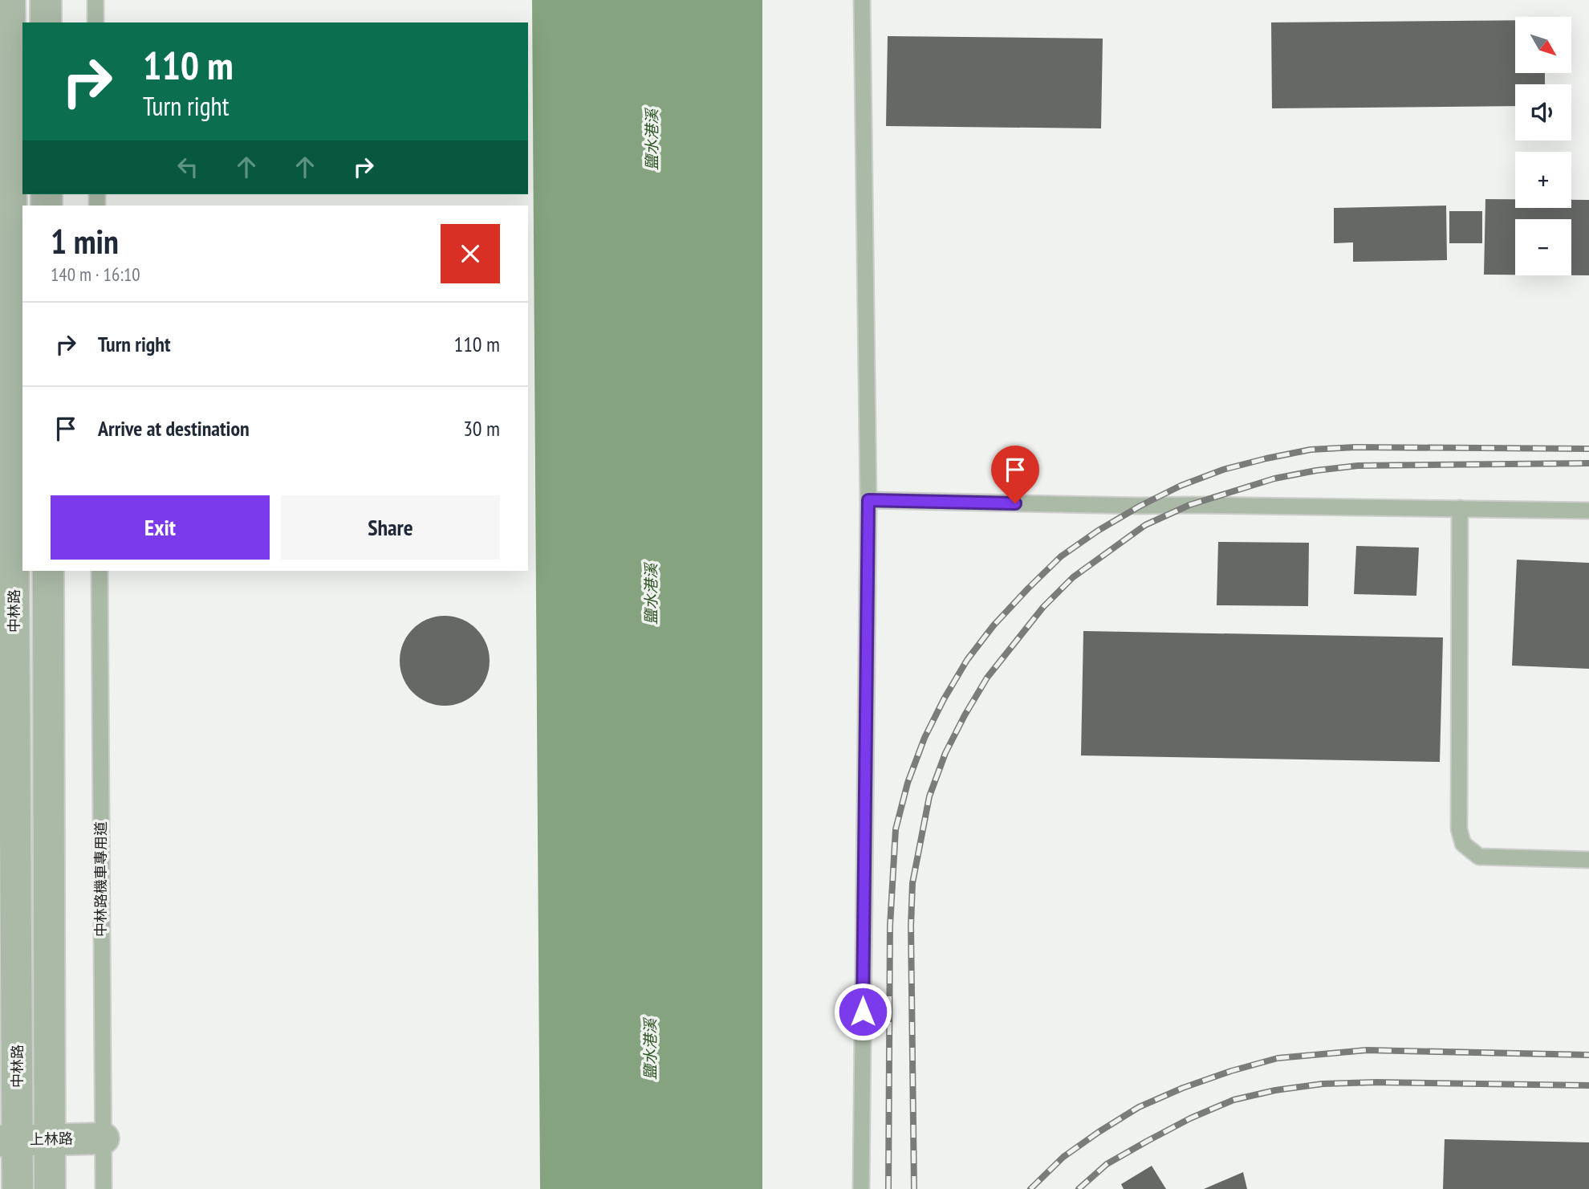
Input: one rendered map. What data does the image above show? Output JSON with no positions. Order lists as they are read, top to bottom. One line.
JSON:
{"streets":{"street":["中林路","上林路"],"lane":["中林路機車專用道"]},"crossings":[["中林路","上林路"],["中林路機車專用道","上林路"]],"water":["鹽水港溪"],"north":"bottom right","page":{"map_buttons":["+","−"],"turn":["110 m","Turn right"],"heading":["1 min","140 m · 16:10"],"list":[{"name":"Turn right","value":"110 m"},{"name":"Arrive at destination","value":"30 m"}],"buttons":["Exit","Share"]}}
